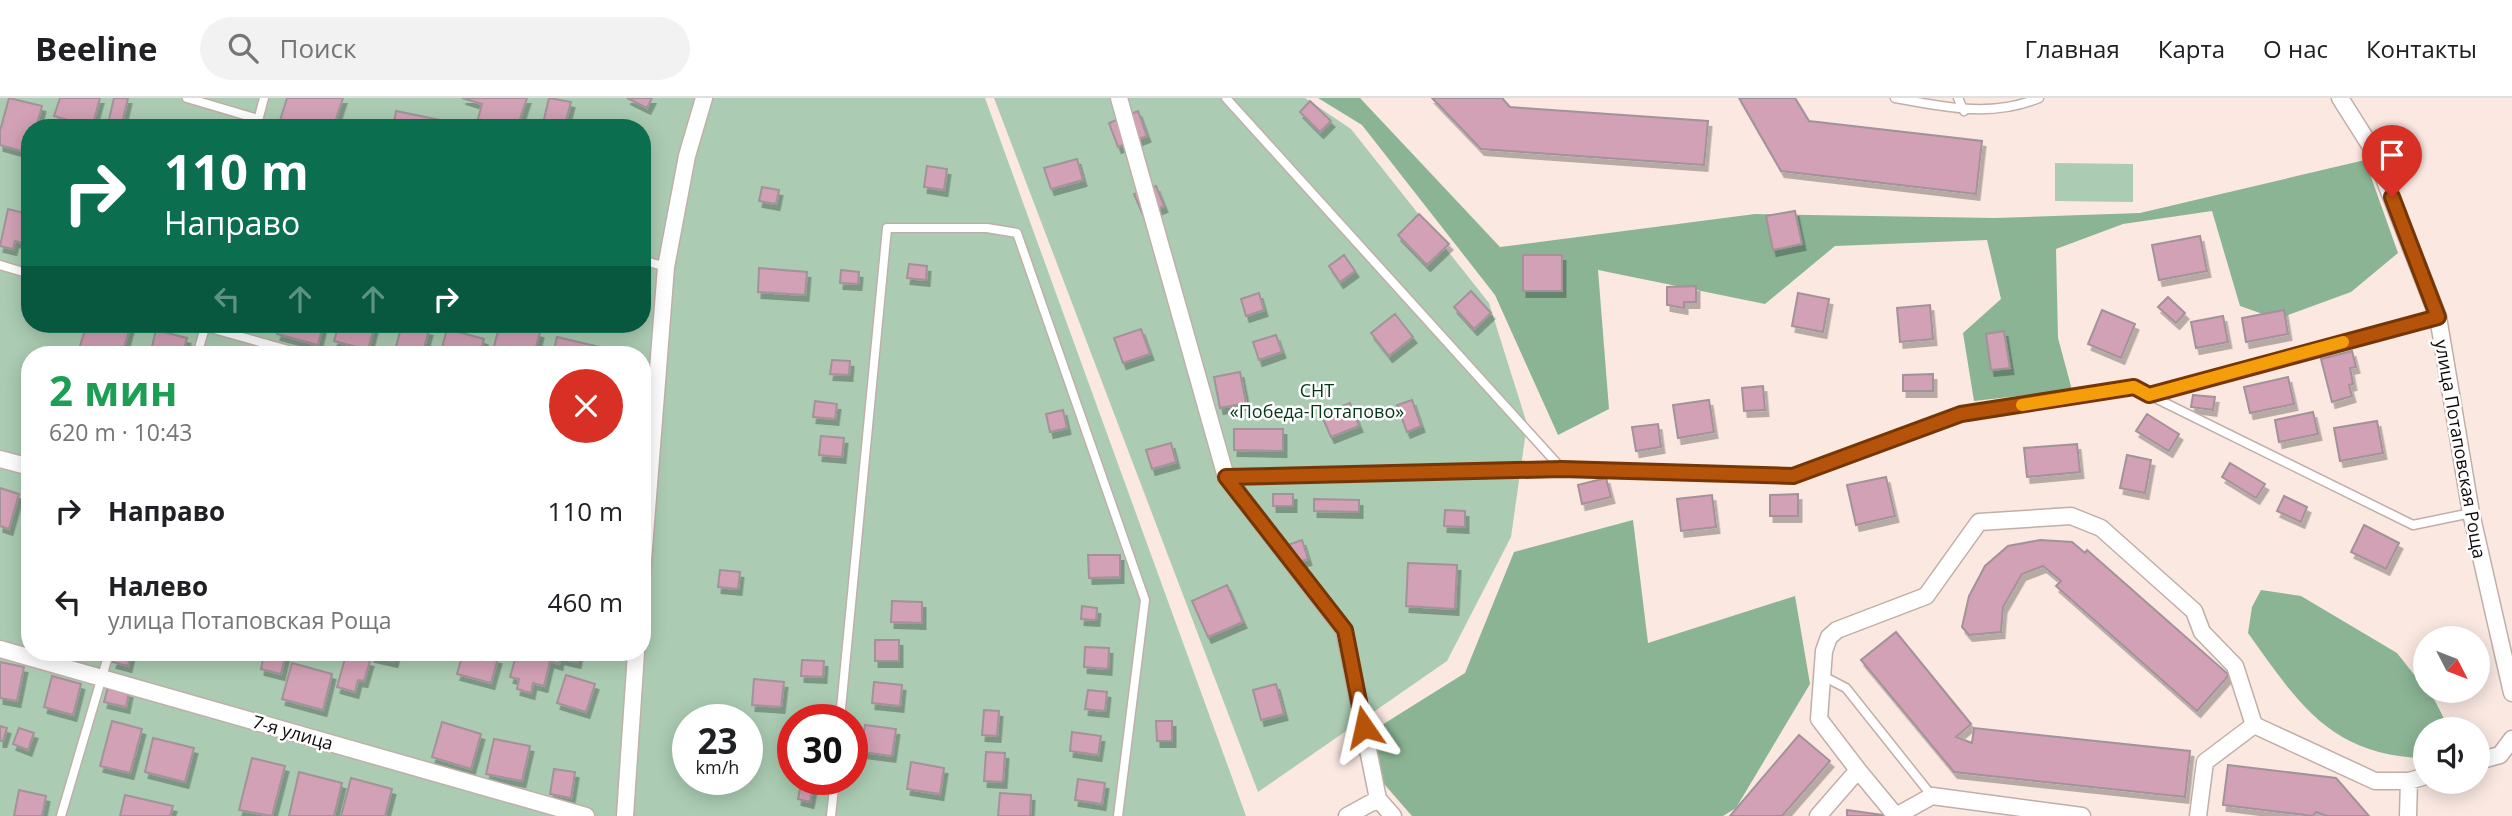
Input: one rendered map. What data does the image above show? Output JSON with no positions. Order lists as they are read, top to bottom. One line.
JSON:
{"streets":{"street":["улица Потаповская Роща","7-я улица"]},"parks":["СНТ «Победа-Потапово»"],"north":"bottom right","page":{"header":"Beeline","search":"Поиск","nav":["Главная","Карта","О нас","Контакты"],"turn":["110 m","Направо"],"heading":["2 мин","620 m · 10:43"],"list":[{"name":"Направо","value":"110 m"},{"name":"Налево","note":"улица Потаповская Роща","value":"460 m"}],"speed":"23 km/h","limit":"30"}}
